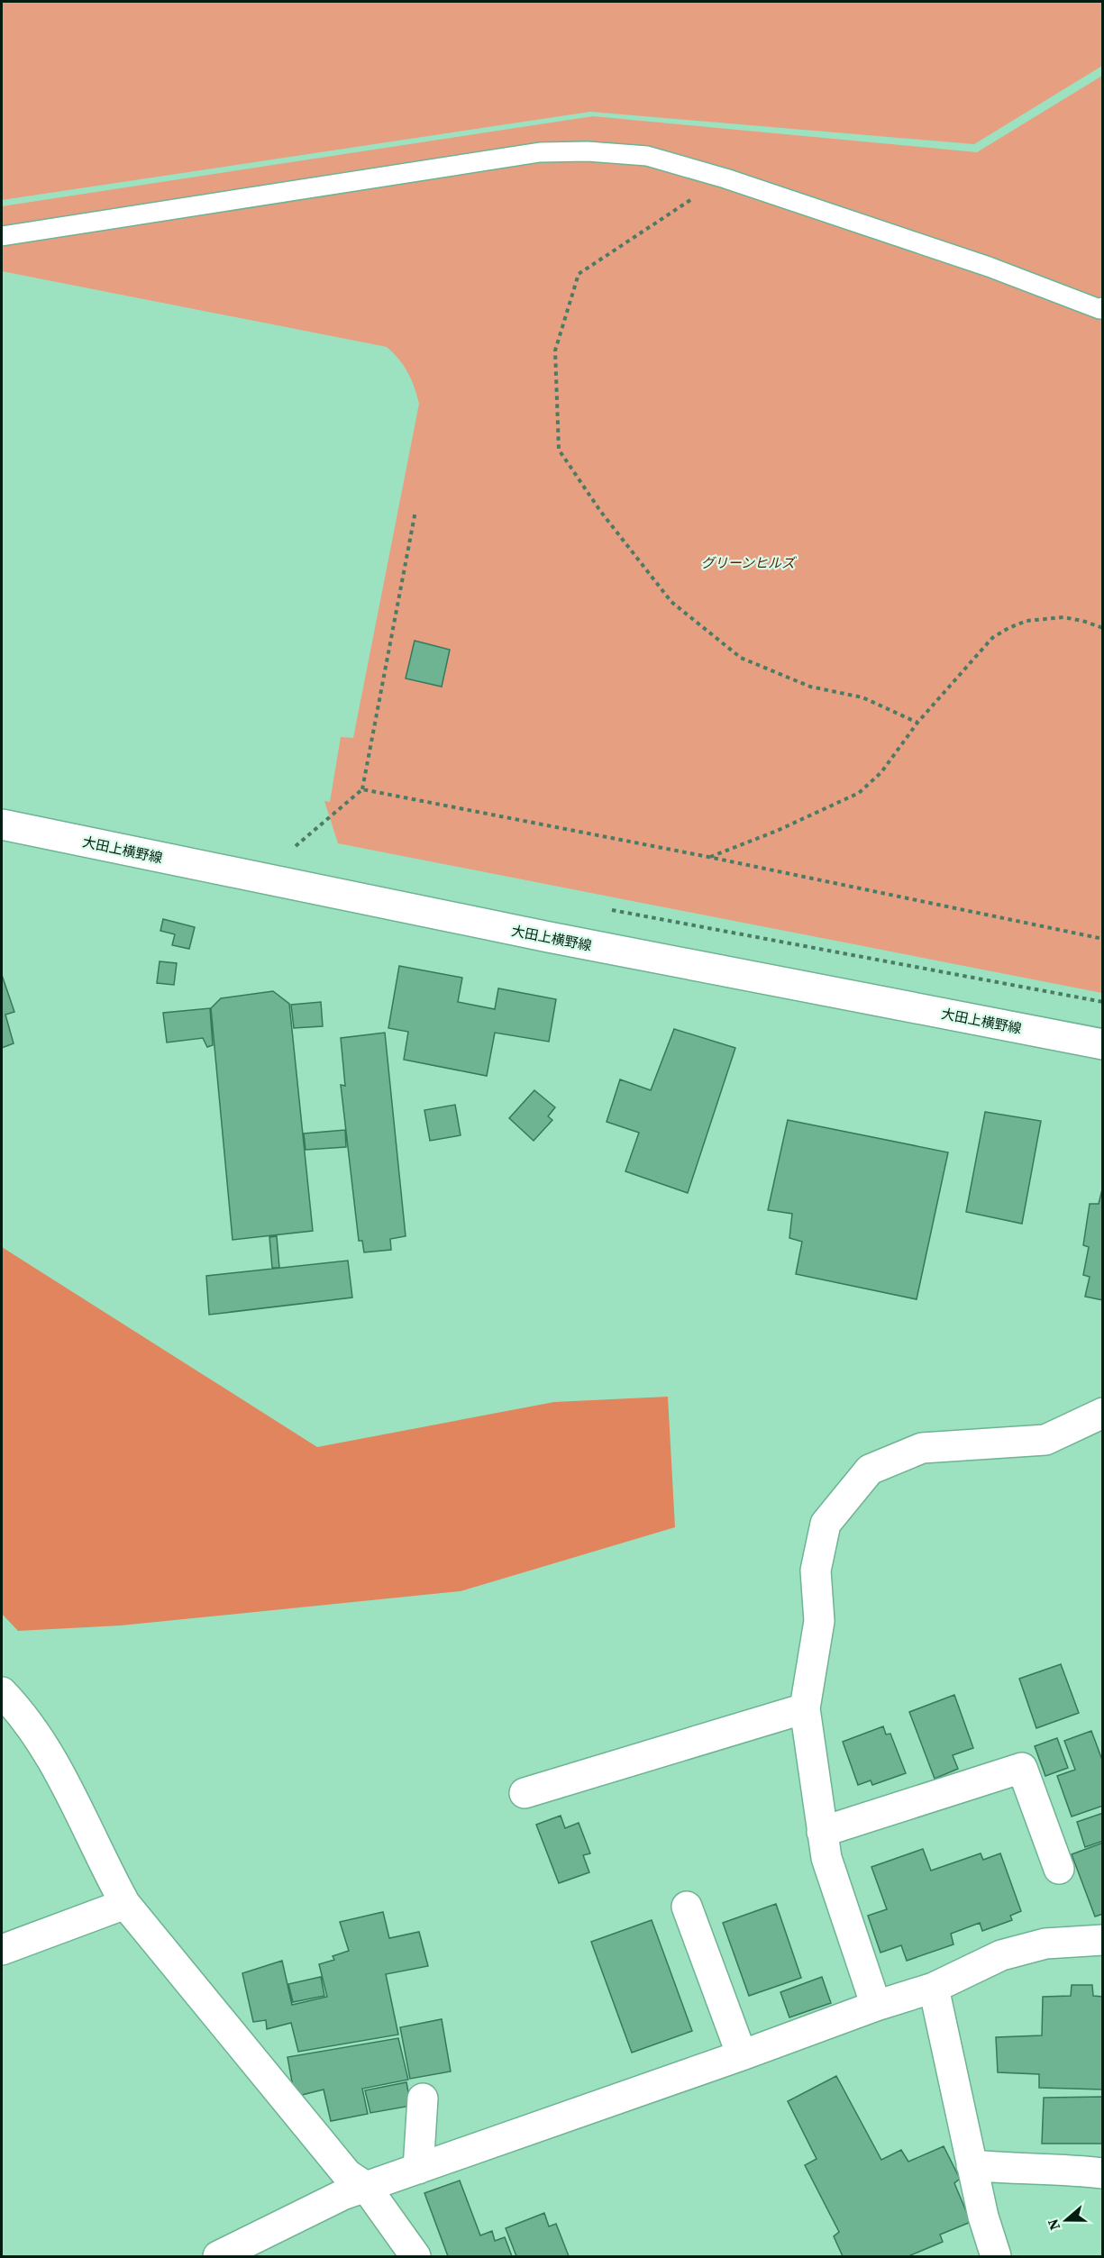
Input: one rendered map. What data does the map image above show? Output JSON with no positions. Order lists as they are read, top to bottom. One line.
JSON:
{"streets":{"street":["大田上横野線"]},"parks":["グリーンヒルズ"],"north":"left"}
